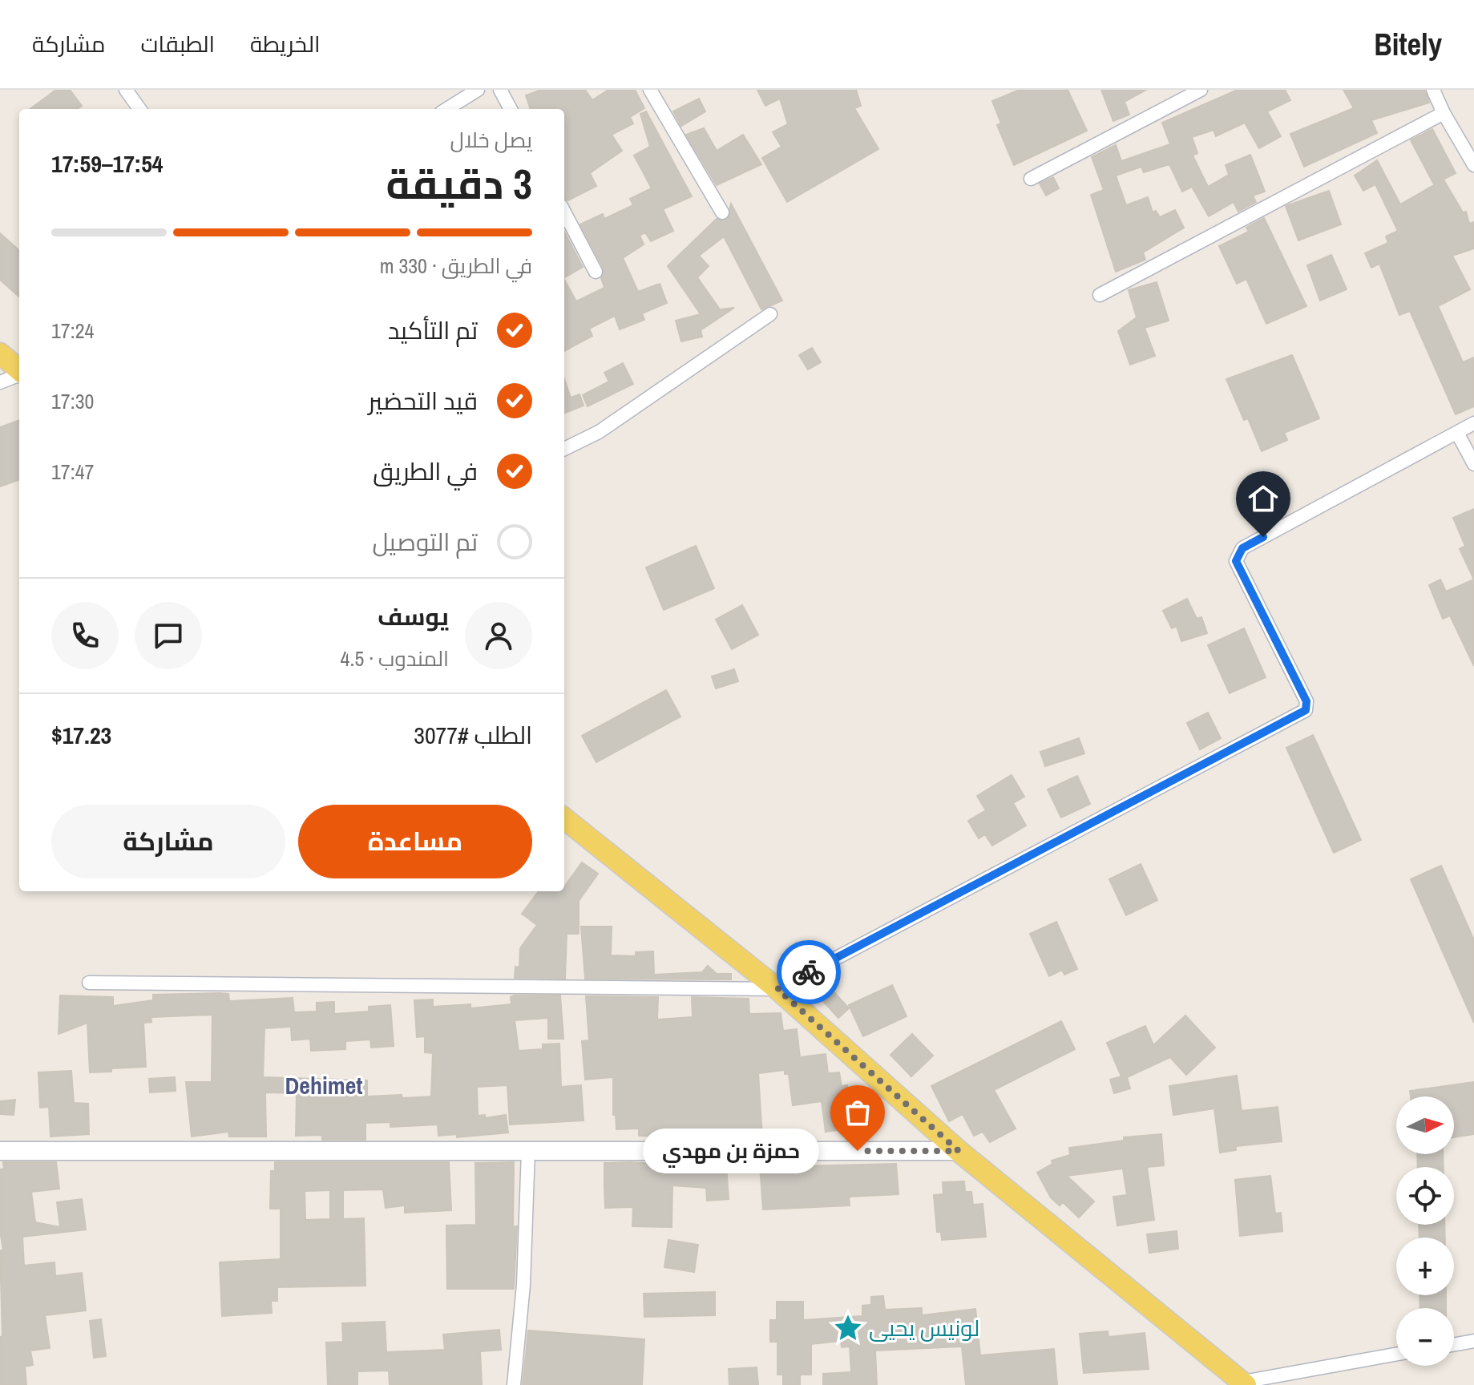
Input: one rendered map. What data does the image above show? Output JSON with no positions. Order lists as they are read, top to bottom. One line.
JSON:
{"districts":["Dehimet"],"places":{"other":["حمزة بن مهدي"],"place":["لونيس يحيى"]},"north":"right","page":{"header":"Bitely","nav":["الخريطة","الطبقات","مشاركة"],"heading":["3 دقيقة","يصل خلال","17:54–17:59"],"panel":["يوسف","المندوب · 4.5","الطلب #3077","$17.23"],"bar":"في الطريق · 330 m","list":[["تم التأكيد","17:24"],["قيد التحضير","17:30"],["في الطريق","17:47"],"تم التوصيل"],"buttons":["مساعدة","مشاركة"],"map_buttons":["+","−"],"bubble":"حمزة بن مهدي"}}
